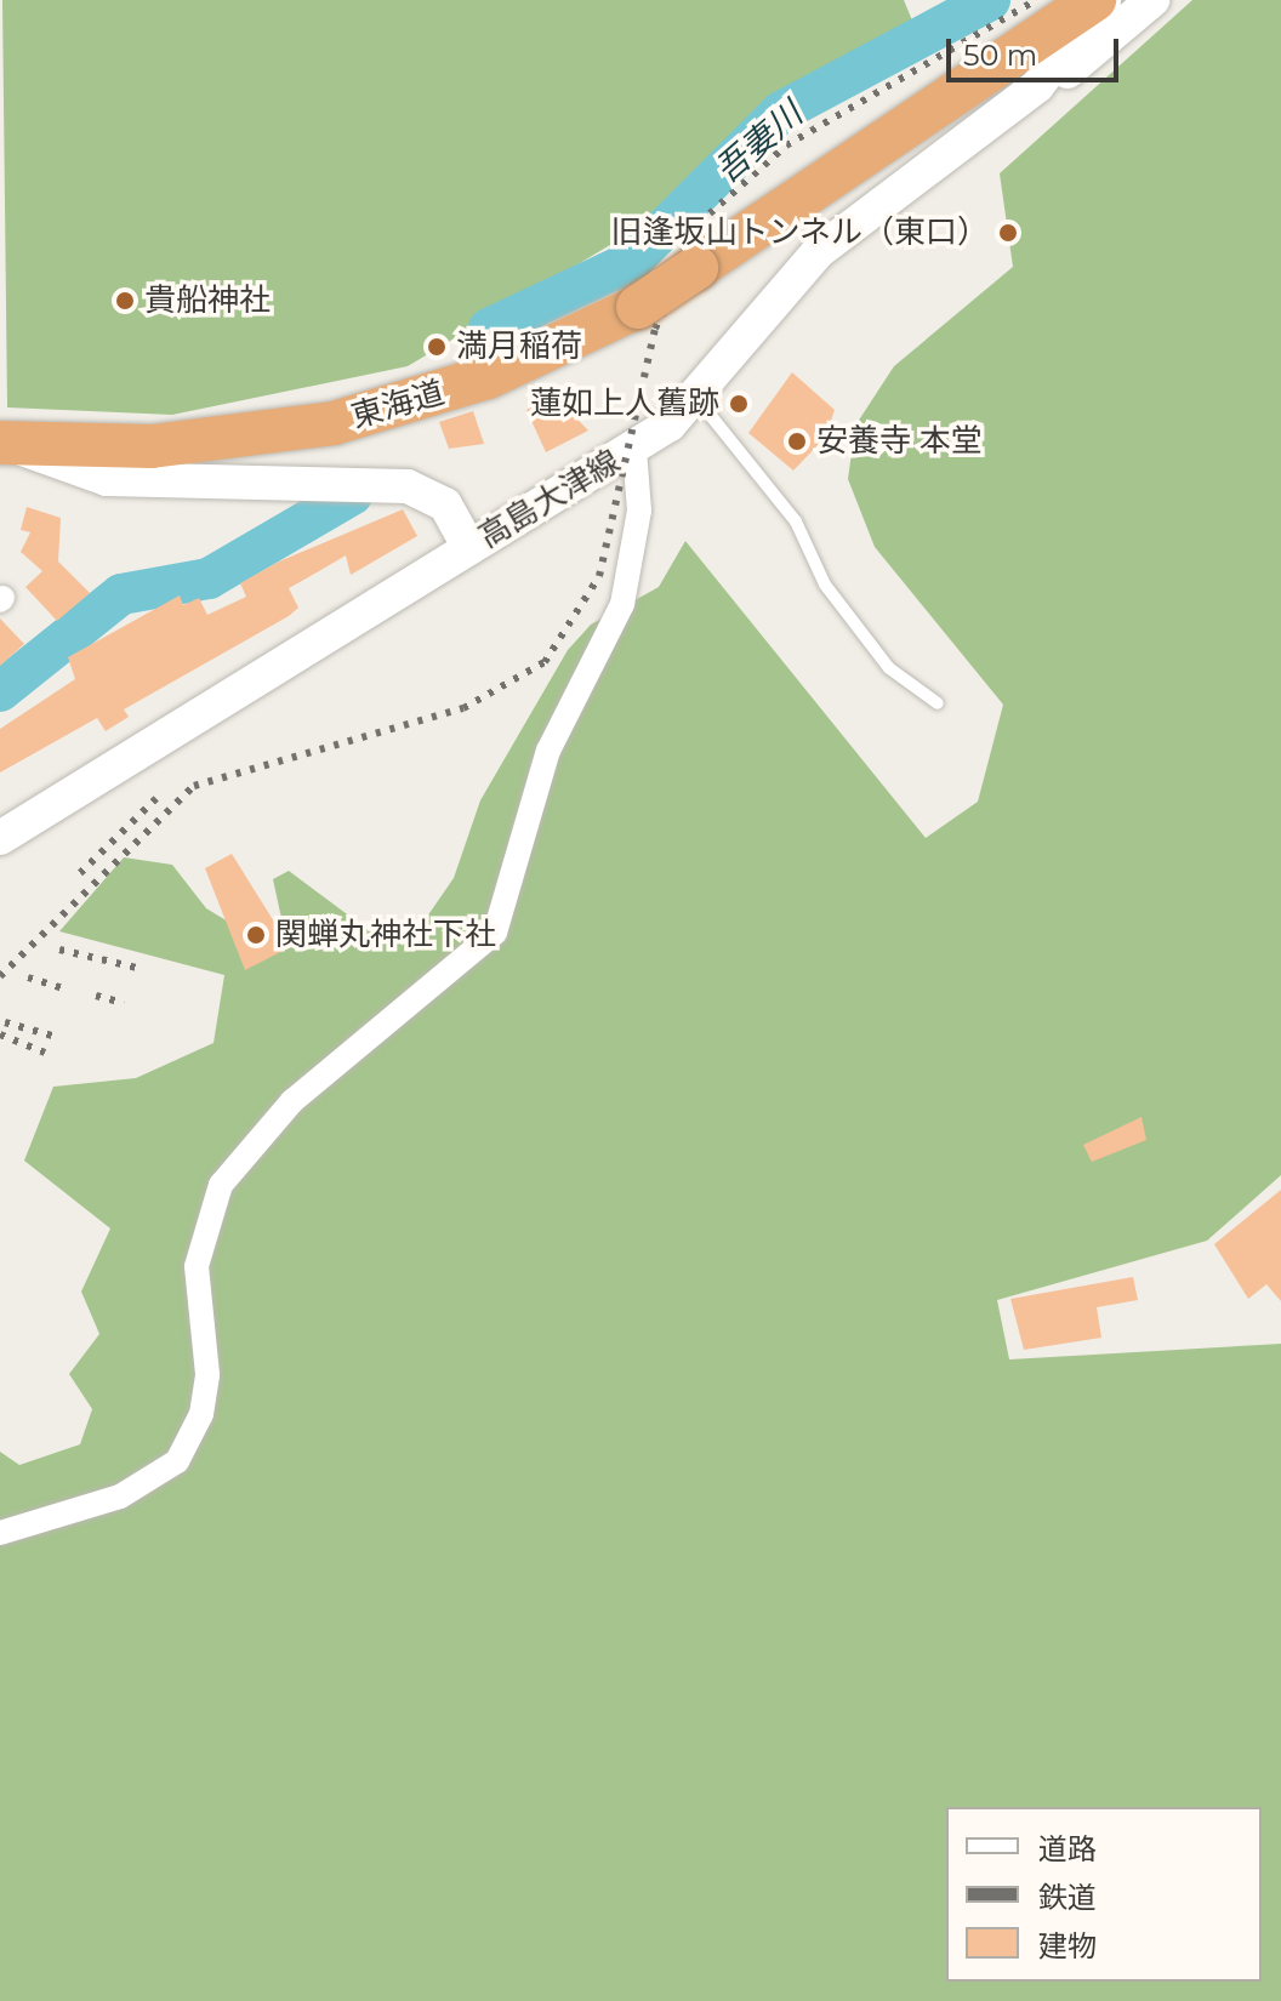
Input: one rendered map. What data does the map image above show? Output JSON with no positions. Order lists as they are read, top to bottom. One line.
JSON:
{"streets":{"highway":["東海道"],"main road":["高島大津線"]},"water":["吾妻川"],"places":["旧逢坂山トンネル（東口）","貴船神社","満月稲荷","蓮如上人舊跡","安養寺 本堂","関蝉丸神社下社"],"legend":["道路","鉄道","建物"],"scale_bar":"50 m"}
